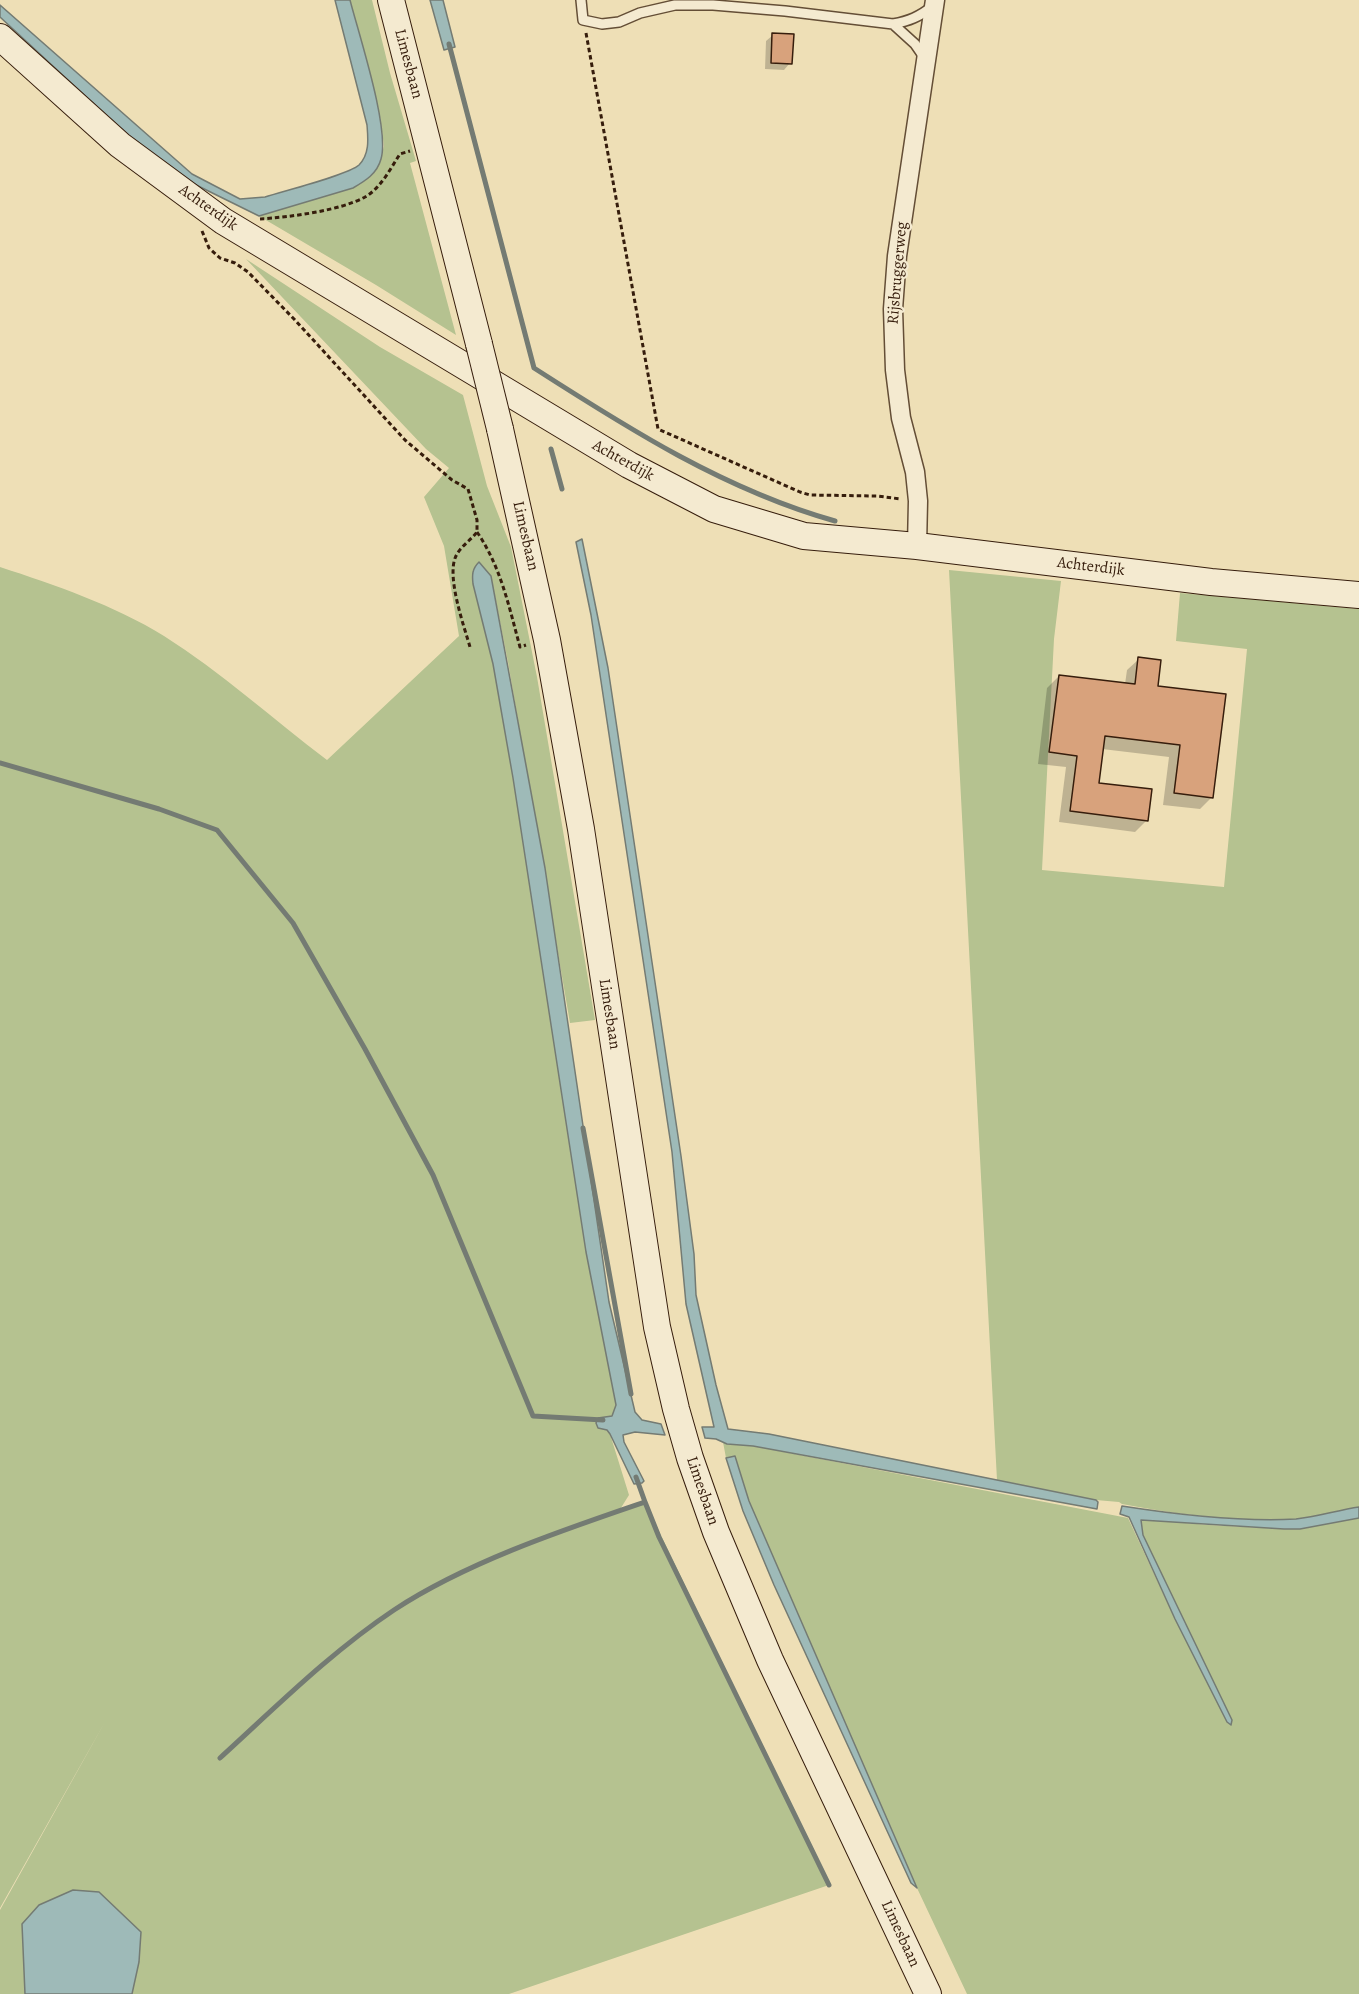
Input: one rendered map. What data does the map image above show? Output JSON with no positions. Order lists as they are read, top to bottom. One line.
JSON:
{"streets":{"main road":["Limesbaan","Achterdijk"],"street":["Rijsbruggerweg"]},"crossings":[["Achterdijk","Rijsbruggerweg"]]}
